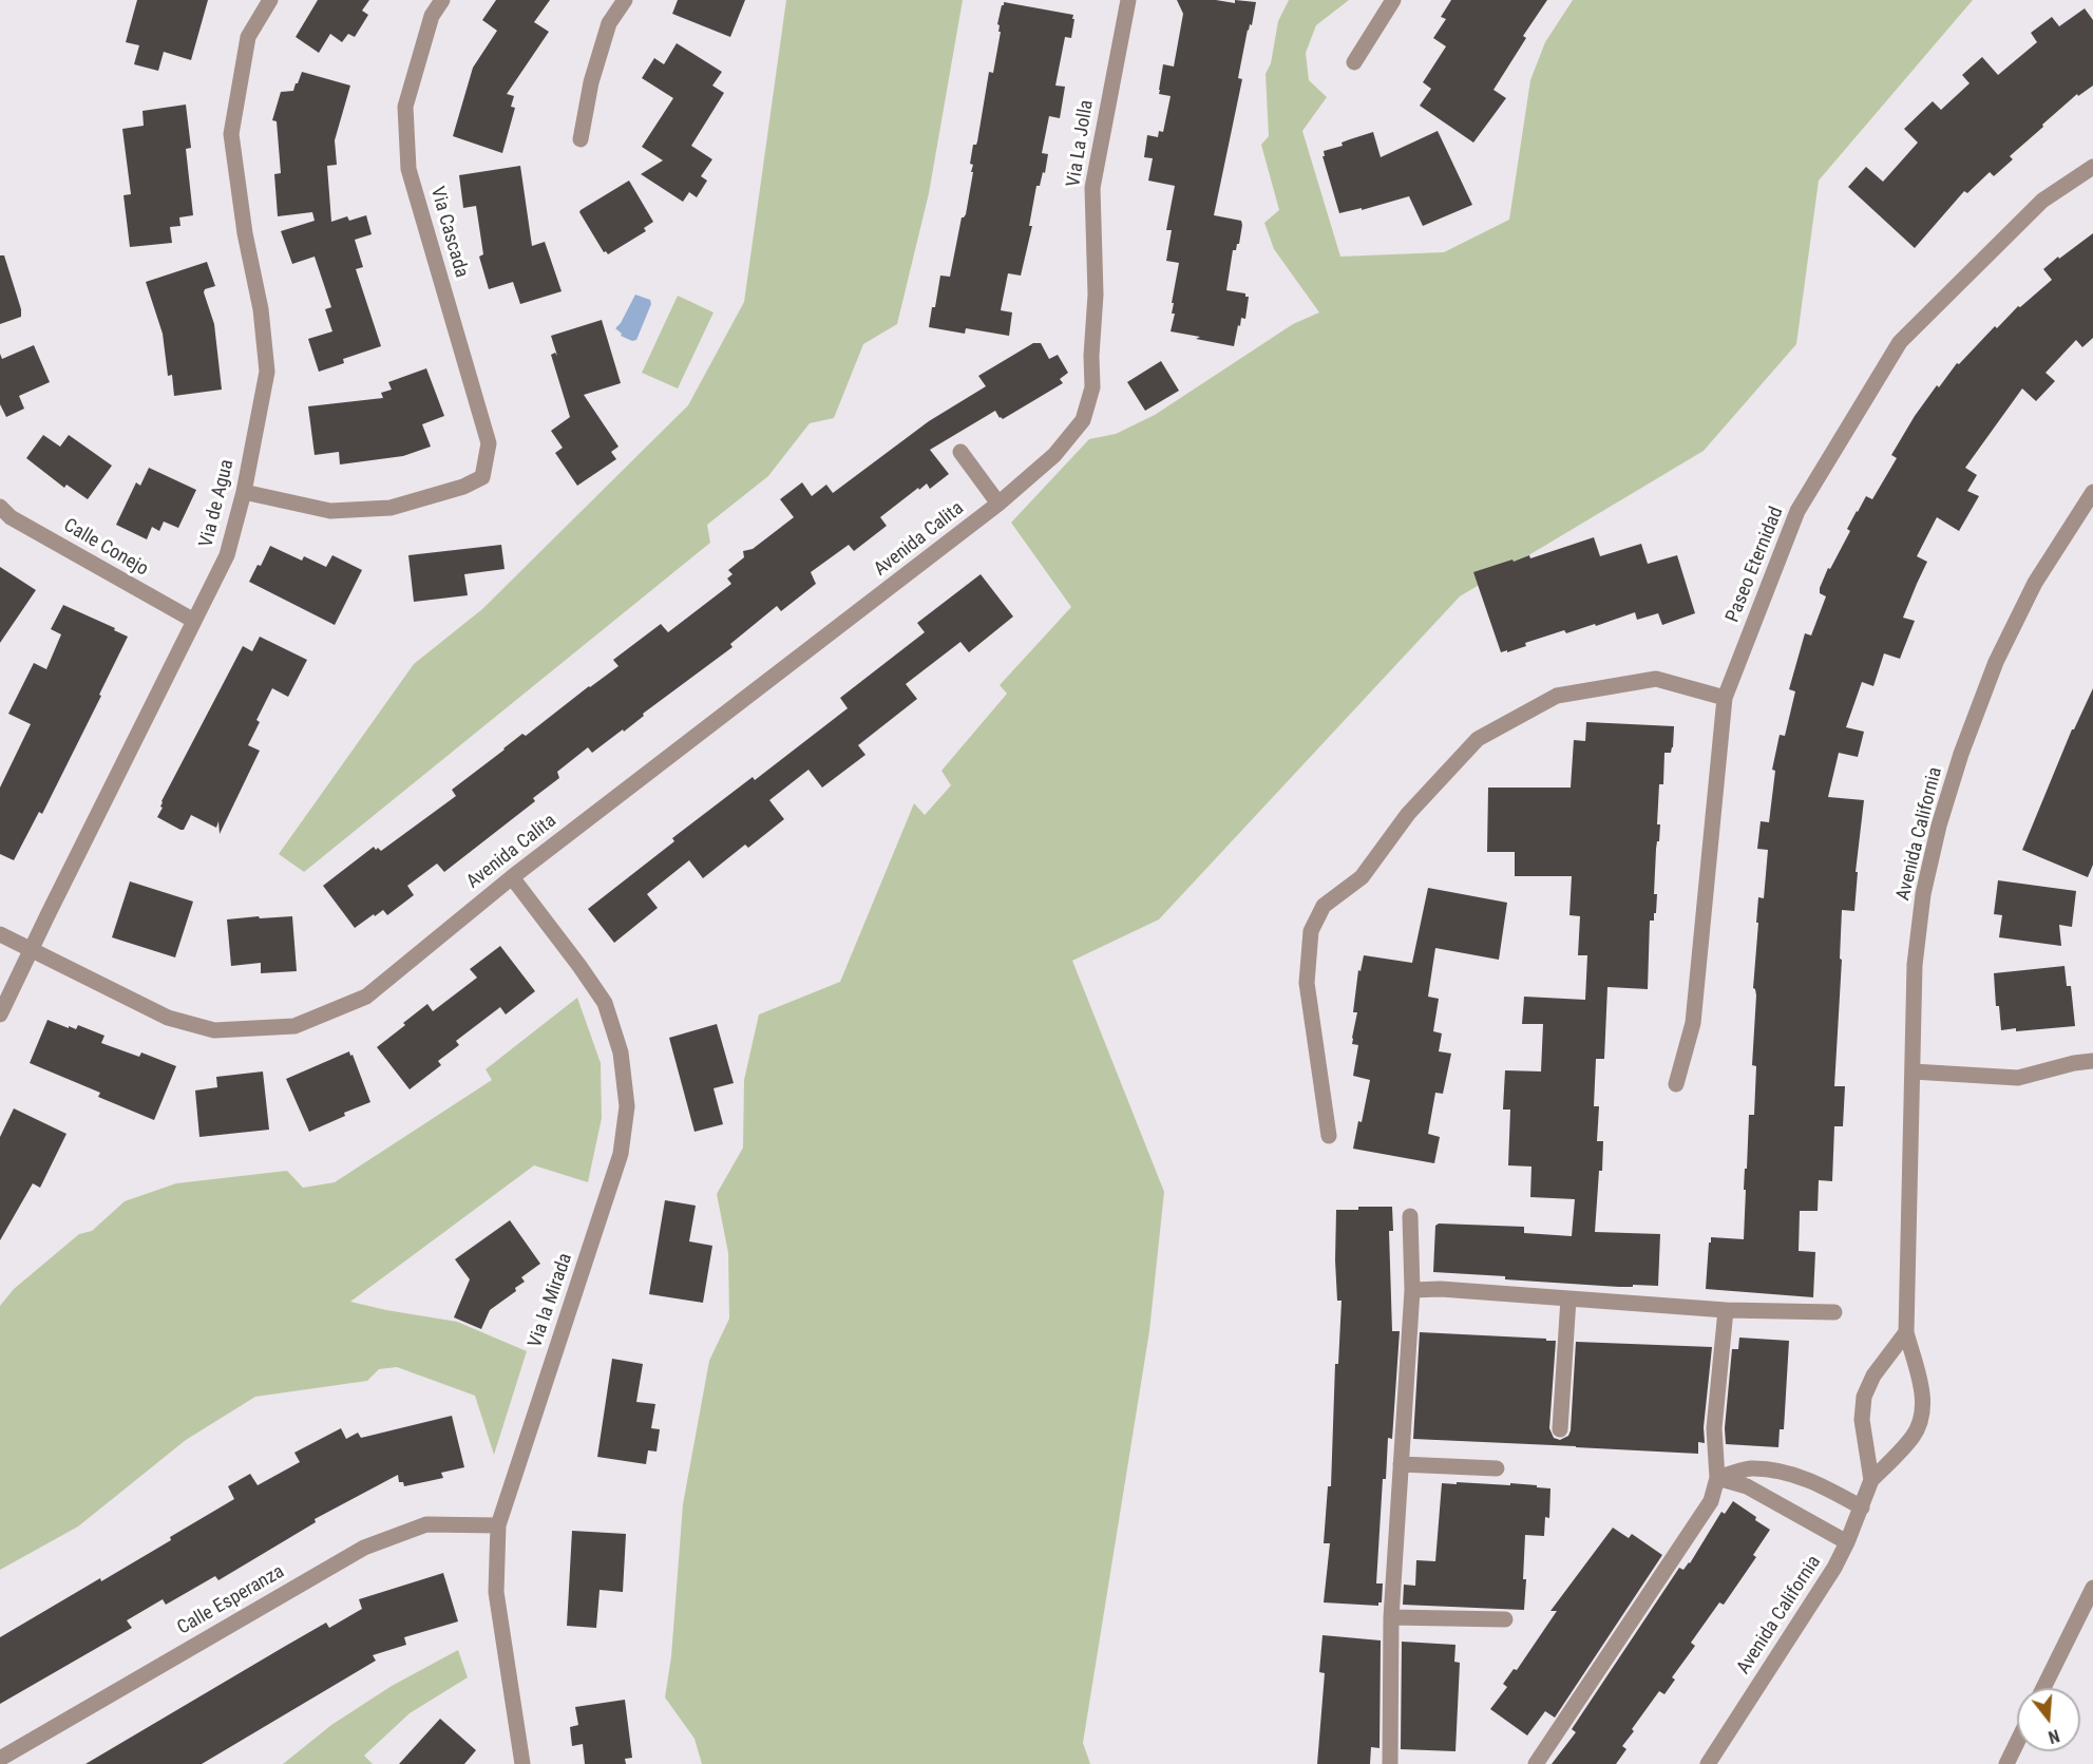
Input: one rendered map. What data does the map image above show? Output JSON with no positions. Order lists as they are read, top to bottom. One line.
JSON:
{"streets":{"street":["Via La Jolla","Via Cascada","Via de Agua","Avenida Calita","Calle Conejo","Paseo Eternidad","Avenida California","Via la Mirada","Calle Esperanza"]},"crossings":[["Via La Jolla","Avenida Calita"],["Via Cascada","Via de Agua"],["Via de Agua","Avenida Calita"],["Via de Agua","Calle Conejo"],["Avenida Calita","Via la Mirada"],["Via la Mirada","Calle Esperanza"]],"north":"bottom"}
